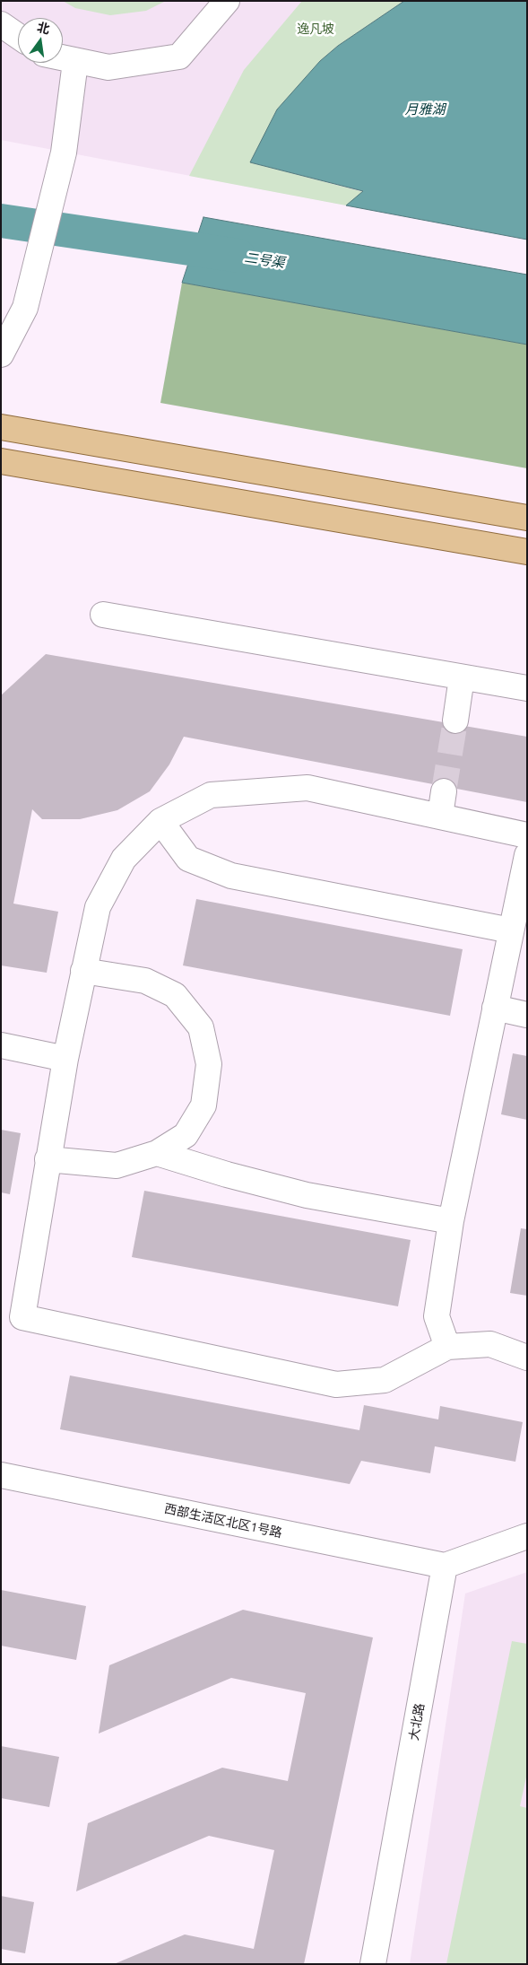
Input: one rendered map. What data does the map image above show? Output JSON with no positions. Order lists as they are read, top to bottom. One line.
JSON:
{"streets":{"street":["西部生活区北区1号路","大北路"]},"crossings":[["西部生活区北区1号路","大北路"]],"water":["月雅湖","二号渠"],"parks":["逸凡坡"],"north":"top"}
